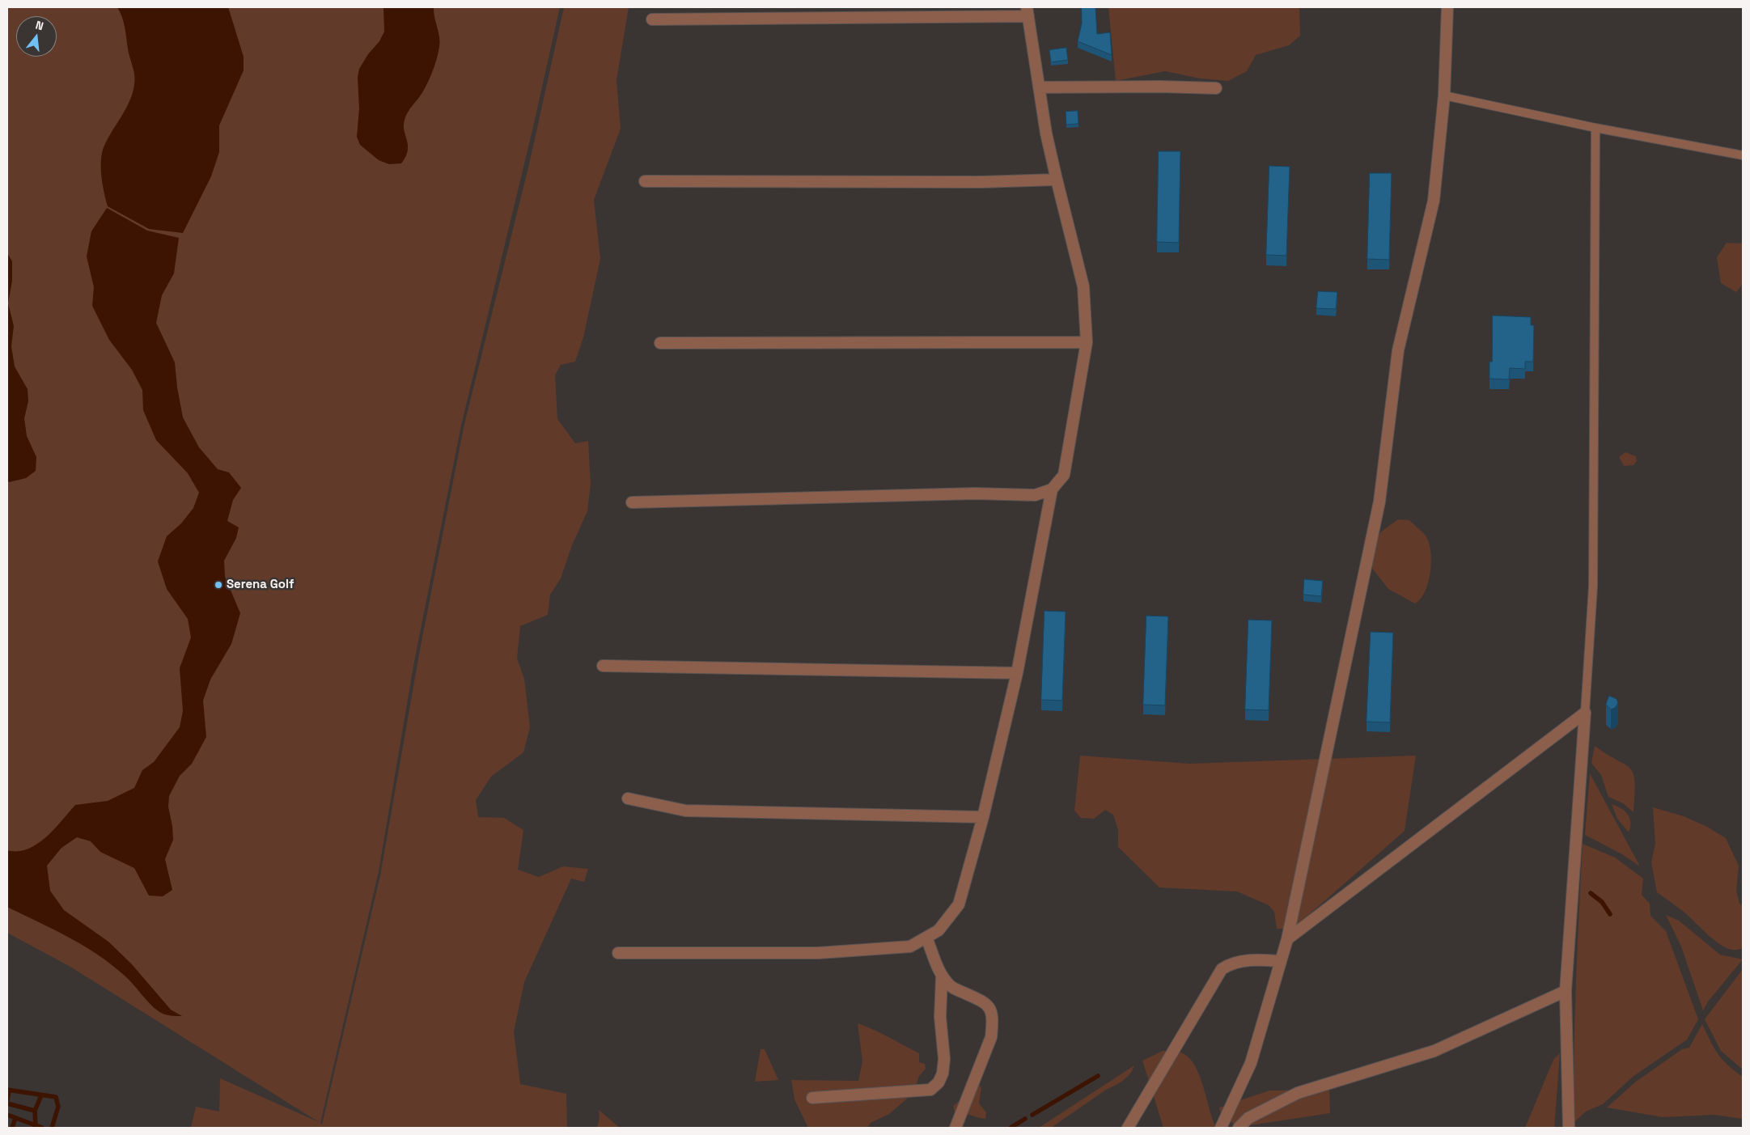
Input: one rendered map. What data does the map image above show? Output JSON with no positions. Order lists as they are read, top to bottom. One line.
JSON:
{"places":["Serena Golf"],"north":"top"}
